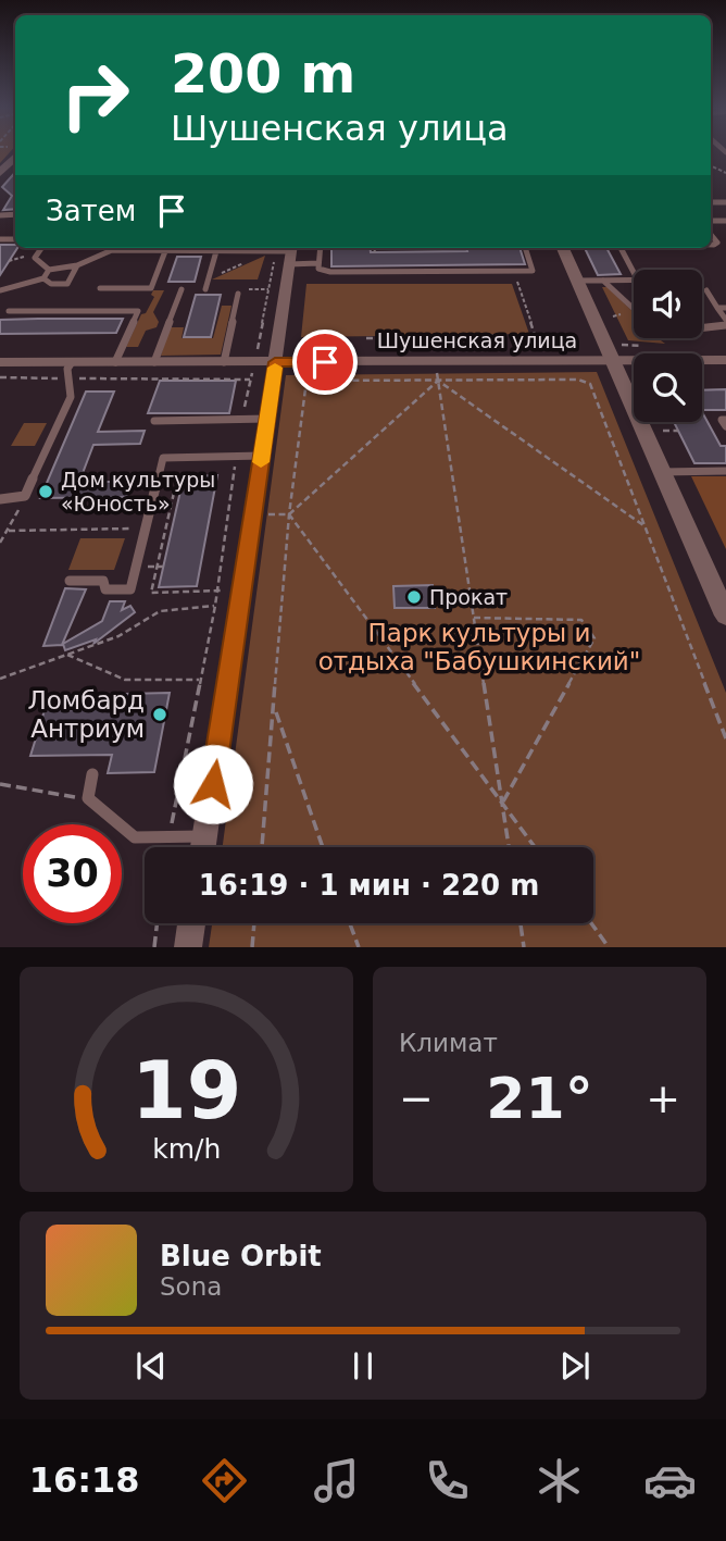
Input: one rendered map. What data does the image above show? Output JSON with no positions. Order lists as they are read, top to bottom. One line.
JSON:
{"streets":{"street":["Шушенская улица"]},"parks":["Парк культуры и отдыха \"Бабушкинский\""],"places":["Дом культуры «Юность»","Прокат","Ломбард Антриум"],"page":{"turn":["200 m","Шушенская улица"],"then":"Затем","limit":"30","trip":"16:19 · 1 мин · 220 m","tile":"Климат","heat":["−","21°","+"],"song":["Blue Orbit","Sona"],"tabs":"16:18","gauge":["19","km/h"]}}
